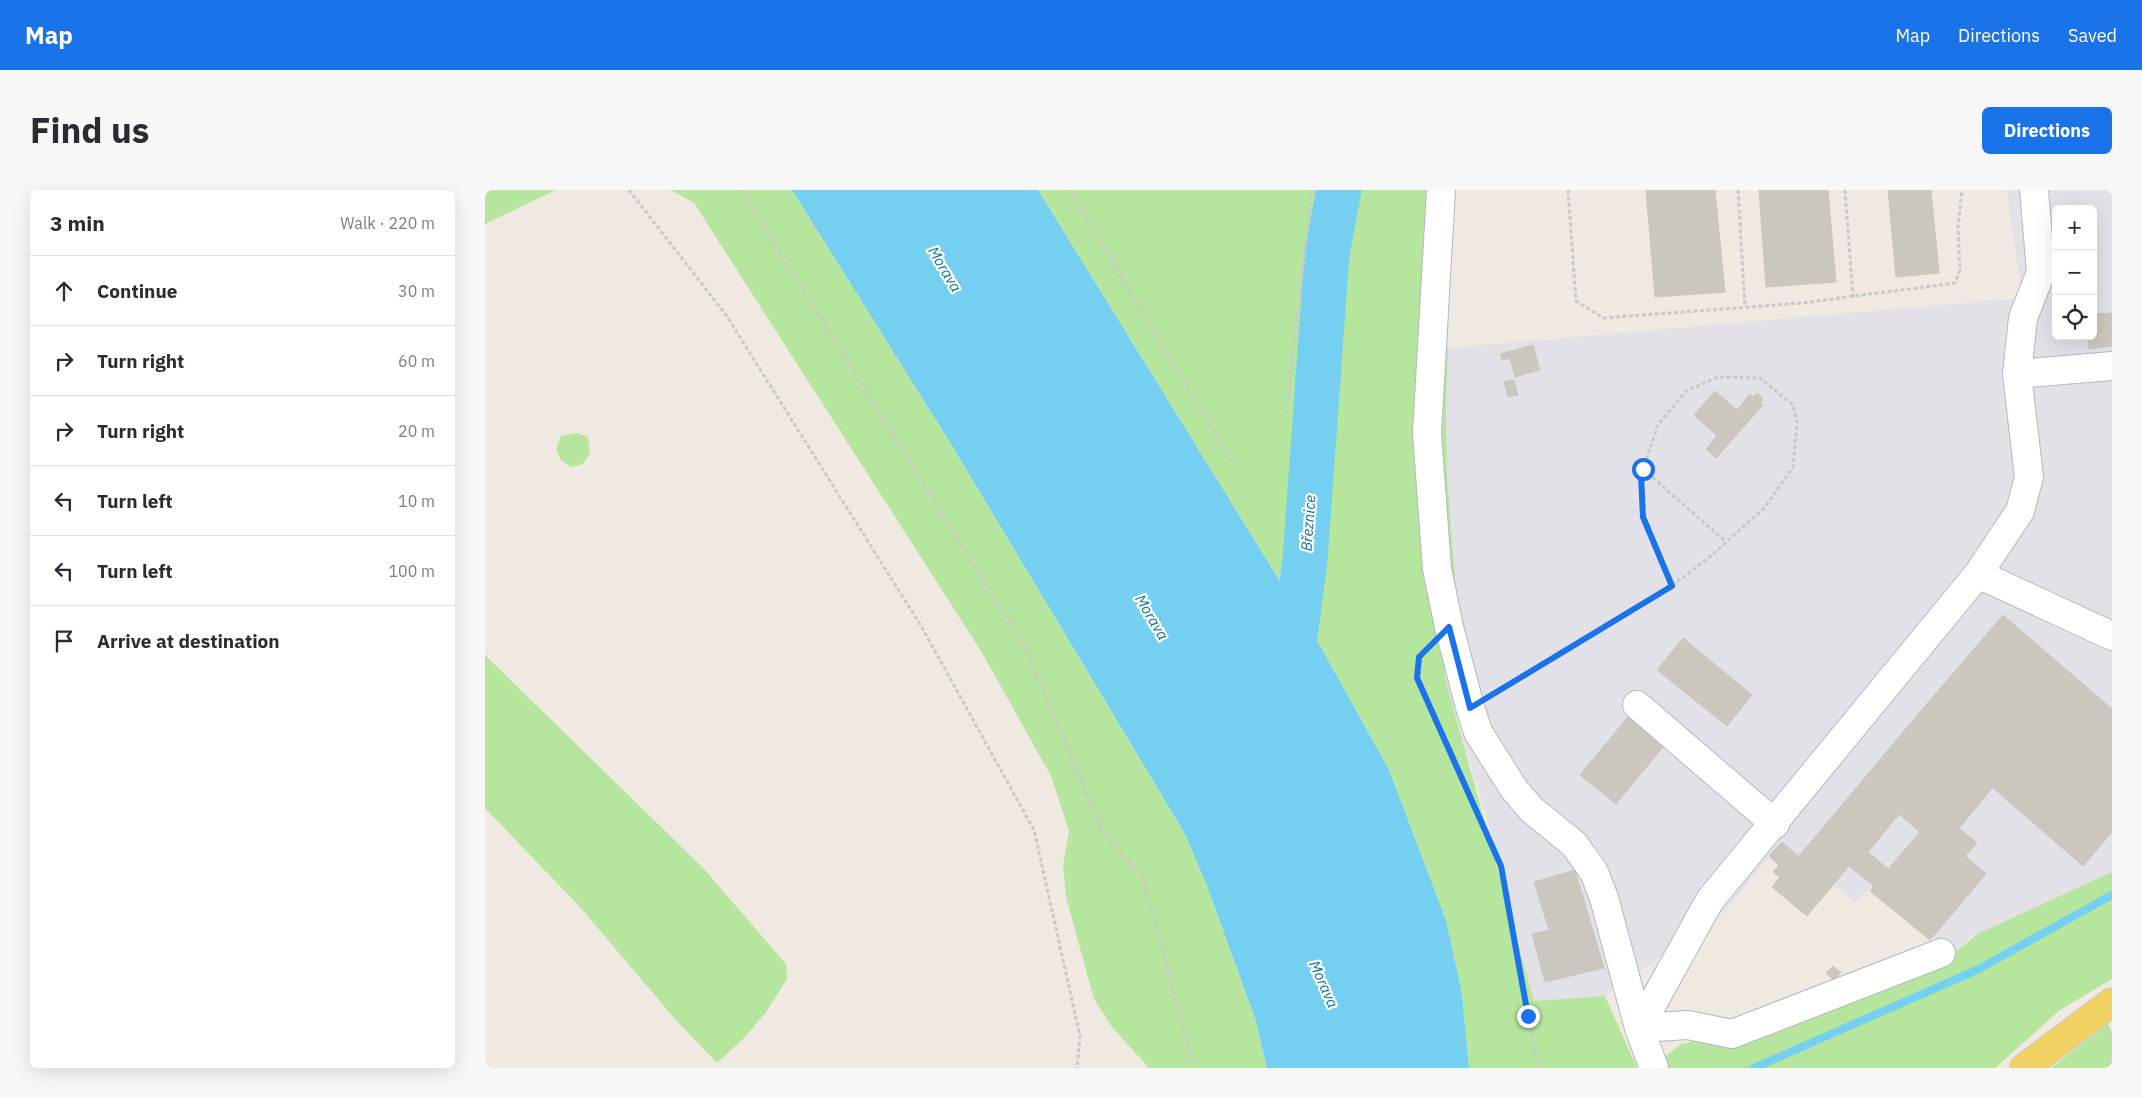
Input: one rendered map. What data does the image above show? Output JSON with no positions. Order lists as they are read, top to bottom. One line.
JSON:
{"water":["Morava","Březnice"],"page":{"header":"Map","nav":["Map","Directions","Saved"],"title":"Find us","buttons":"Directions","heading":["3 min","Walk · 220 m"],"map_buttons":["+","−"],"list":[["Continue","30 m"],["Turn right","60 m"],["Turn right","20 m"],["Turn left","10 m"],["Turn left","100 m"],"Arrive at destination"]}}
